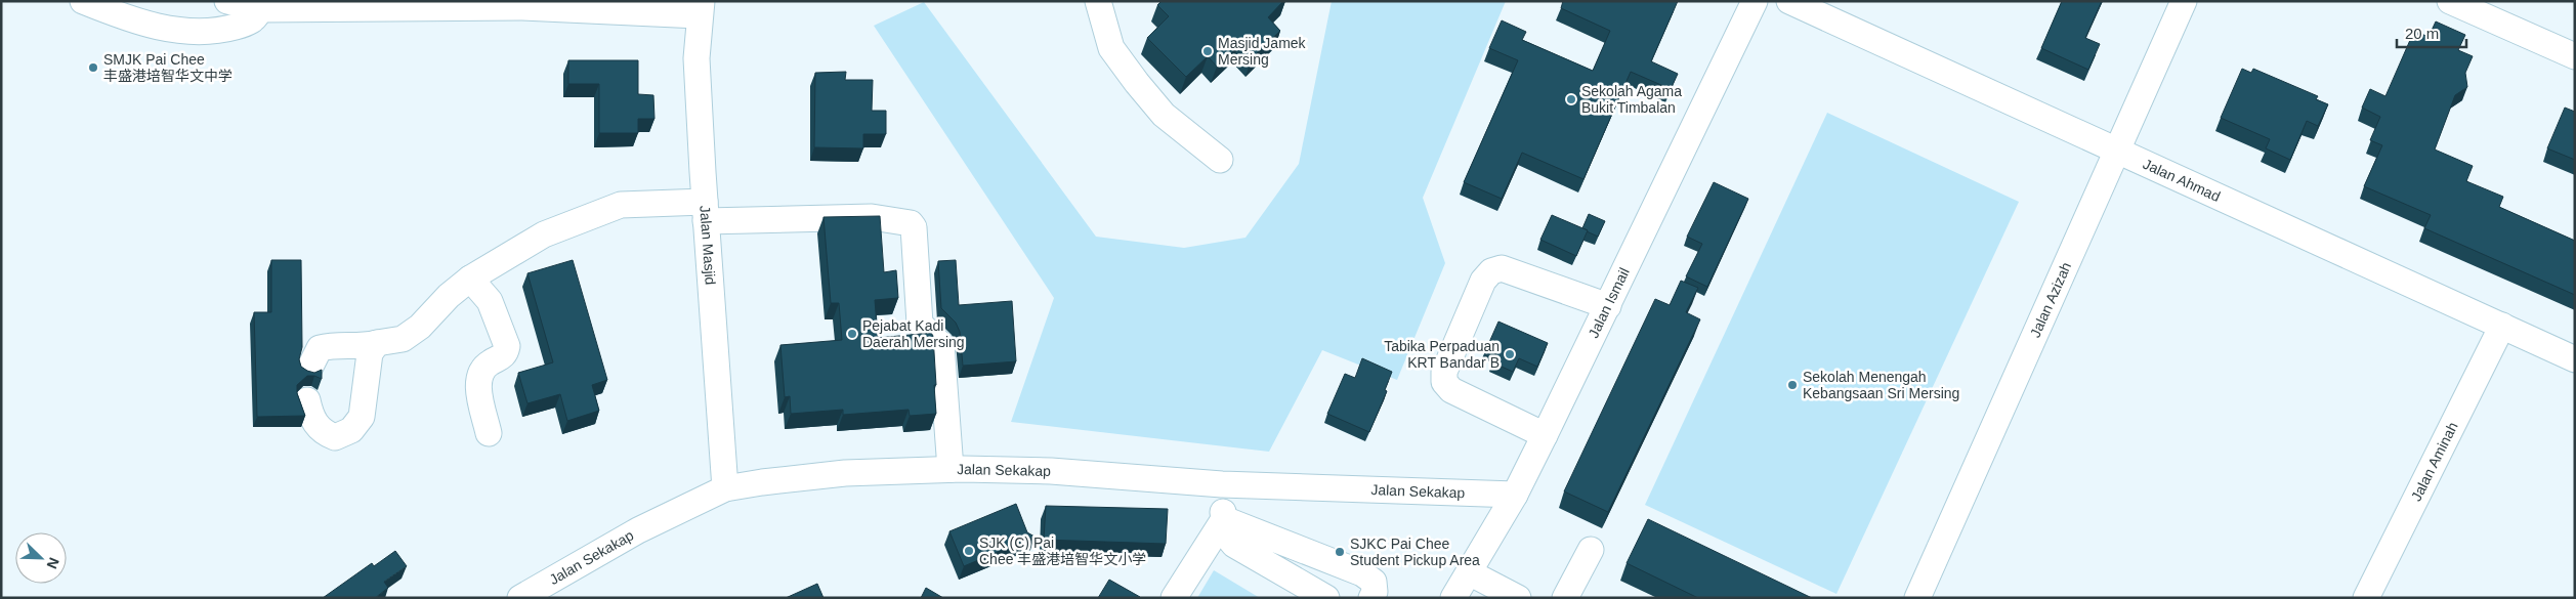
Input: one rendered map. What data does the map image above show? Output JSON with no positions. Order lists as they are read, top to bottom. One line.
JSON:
{"streets":{"street":["Jalan Ahmad","Jalan Masjid","Jalan Azizah","Jalan Ismail","Jalan Aminah","Jalan Sekakap"]},"crossings":[["Jalan Ahmad","Jalan Azizah"],["Jalan Ahmad","Jalan Aminah"],["Jalan Masjid","Jalan Sekakap"],["Jalan Ismail","Jalan Sekakap"]],"places":["Masjid Jamek Mersing","SMJK Pai Chee 丰盛港培智华文中学","Sekolah Agama Bukit Timbalan","Pejabat Kadi Daerah Mersing","Tabika Perpaduan KRT Bandar B","Sekolah Menengah Kebangsaan Sri Mersing","SJK (C) Pai Chee 丰盛港培智华文小学","SJKC Pai Chee Student Pickup Area"],"scale_bar":"20 m","north":"bottom right"}
